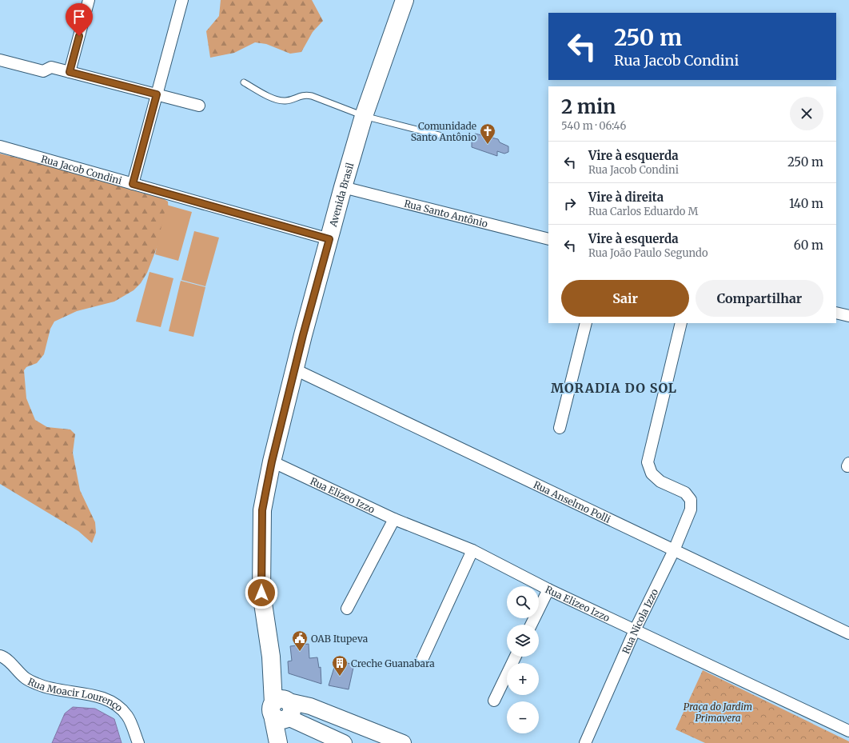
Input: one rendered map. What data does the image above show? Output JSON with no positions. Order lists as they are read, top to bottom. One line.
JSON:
{"streets":{"main road":["Avenida Brasil"],"street":["Rua Jacob Condini","Rua Santo Antônio","Rua Elizeo Izzo","Rua Anselmo Polli","Rua Nicola Izzo","Rua Moacir Lourenço"]},"crossings":[["Rua Jacob Condini","Avenida Brasil"],["Avenida Brasil","Rua Santo Antônio"],["Avenida Brasil","Rua Elizeo Izzo"],["Avenida Brasil","Rua Anselmo Polli"],["Rua Elizeo Izzo","Rua Nicola Izzo"],["Rua Anselmo Polli","Rua Nicola Izzo"]],"districts":["MORADIA DO SOL"],"parks":["Praça do Jardim Primavera"],"places":{"church":["Comunidade Santo Antônio"],"public building":["OAB Itupeva"],"building":["Creche Guanabara"]},"page":{"turn":["250 m","Rua Jacob Condini"],"heading":["2 min","540 m · 06:46"],"list":[{"name":"Vire à esquerda","note":"Rua Jacob Condini","value":"250 m"},{"name":"Vire à direita","note":"Rua Carlos Eduardo M","value":"140 m"},{"name":"Vire à esquerda","note":"Rua João Paulo Segundo","value":"60 m"}],"buttons":["Sair","Compartilhar"],"map_buttons":["+","−"]}}
